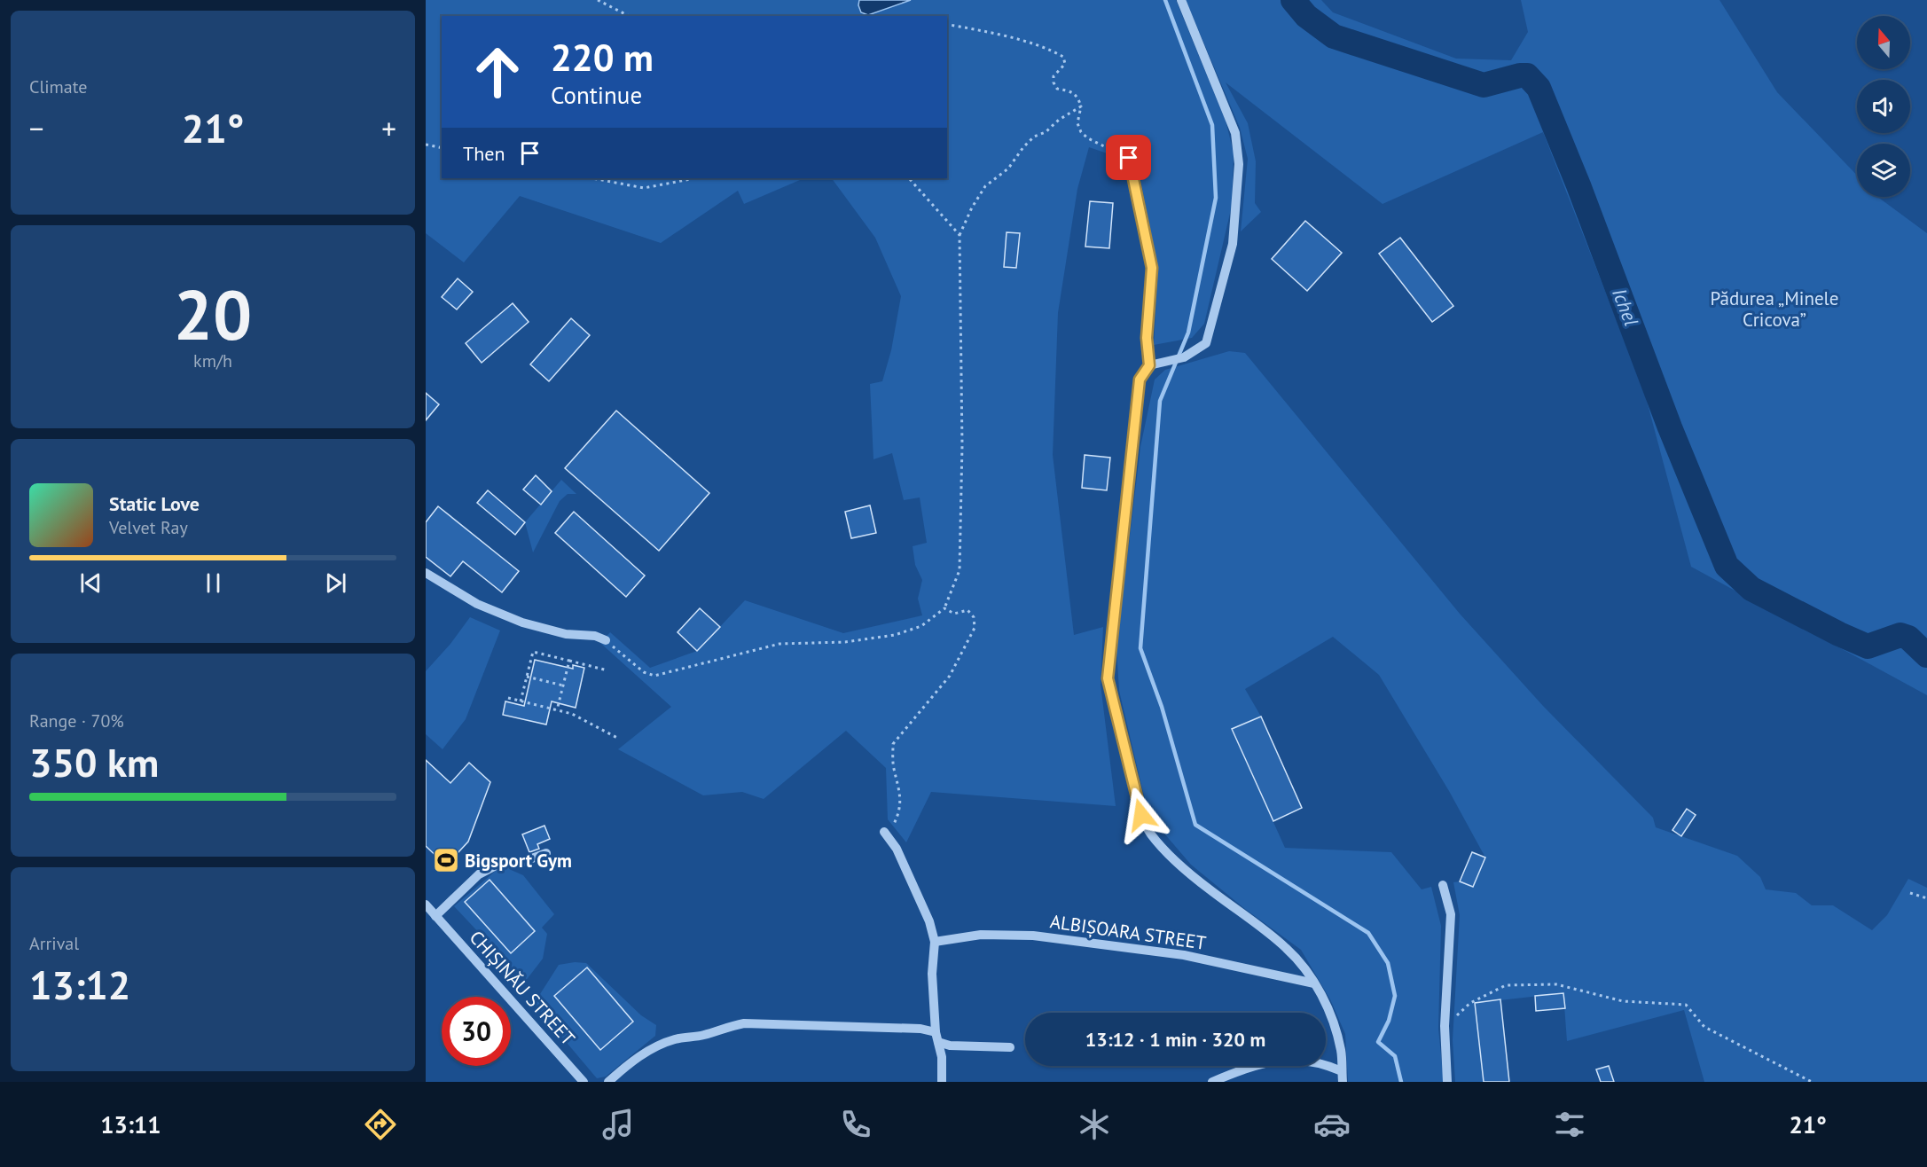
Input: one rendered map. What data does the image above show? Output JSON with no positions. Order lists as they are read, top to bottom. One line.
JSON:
{"streets":{"street":["ALBIȘOARA STREET","CHIȘINĂU STREET"]},"water":["Ichel"],"parks":["Pădurea „Minele Cricova”"],"places":{"sports":["Bigsport Gym"]},"north":"top","page":{"tile":["Climate",["20","km/h"],["Range · 70%","350 km"],["Arrival","13:12"]],"turn":["220 m","Continue"],"heat":["−","21°","+"],"then":"Then","song":["Static Love","Velvet Ray"],"limit":"30","trip":"13:12 · 1 min · 320 m","tabs":["13:11","21°"]}}
